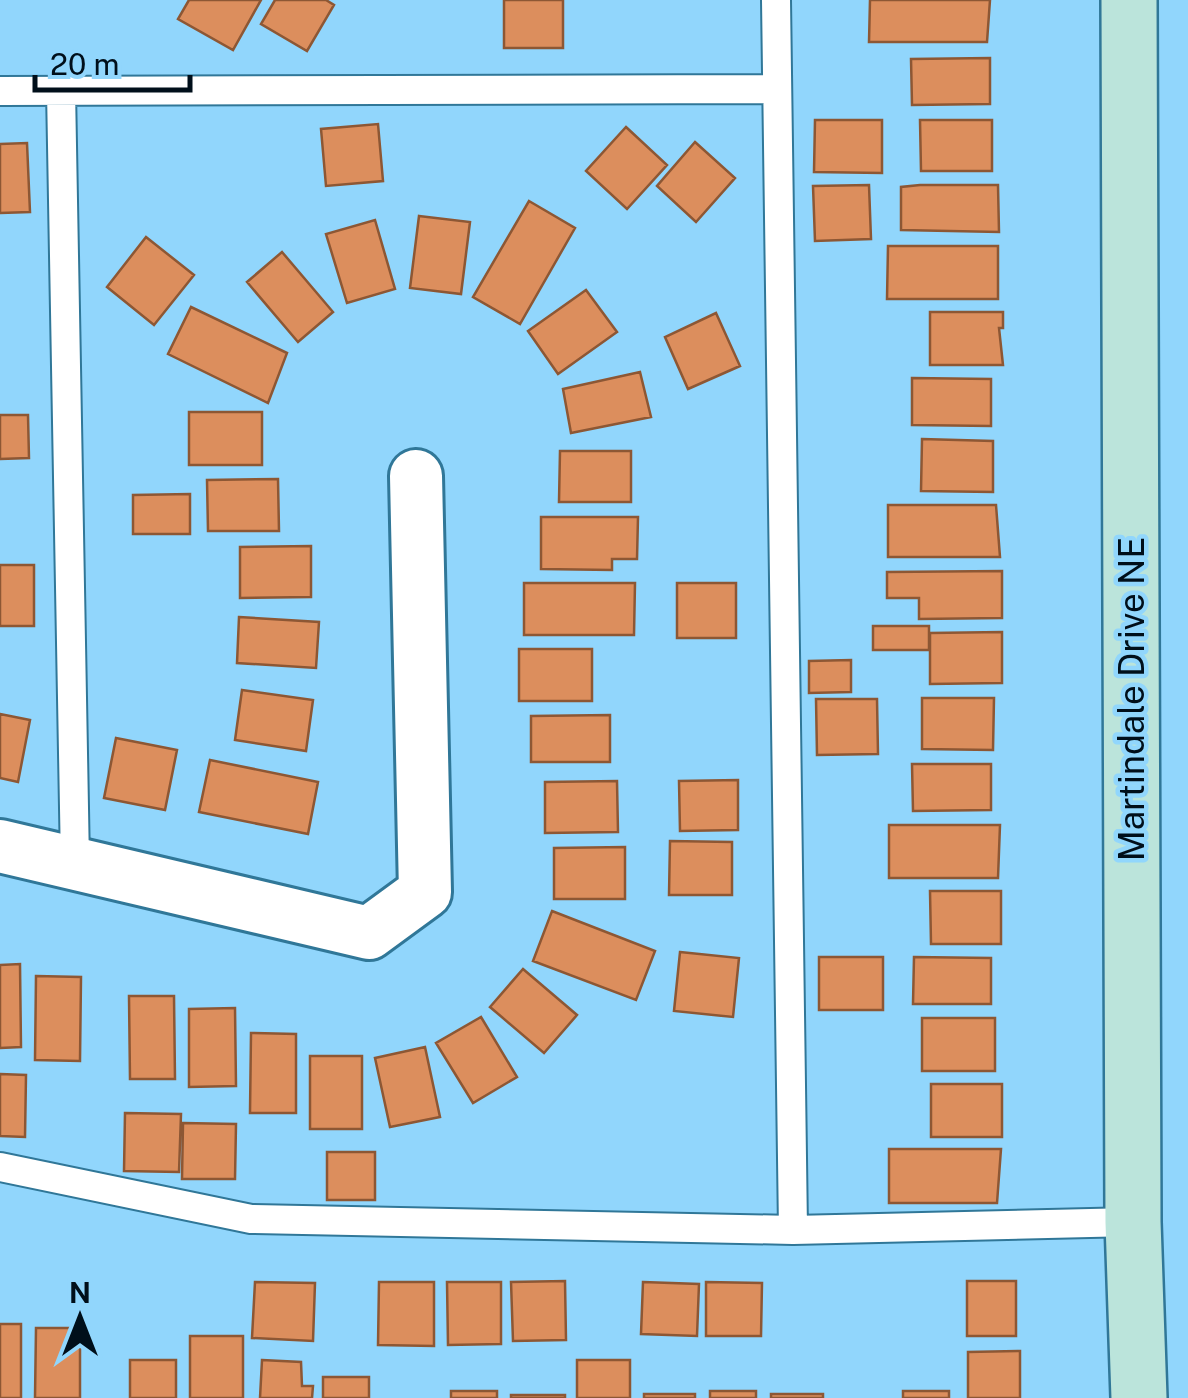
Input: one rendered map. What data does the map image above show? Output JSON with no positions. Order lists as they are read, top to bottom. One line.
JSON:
{"streets":{"street":["Martindale Drive NE"]},"scale_bar":"20 m","north":"top"}
